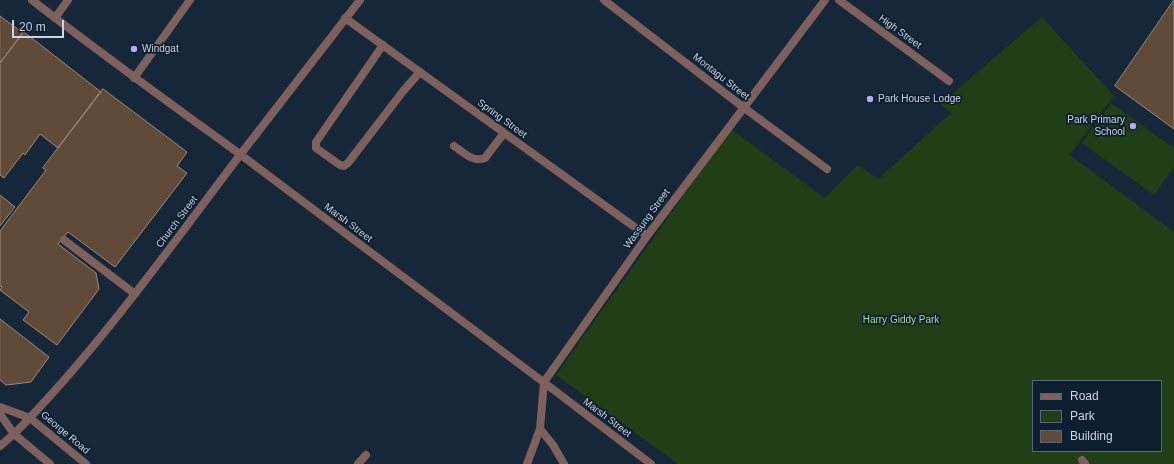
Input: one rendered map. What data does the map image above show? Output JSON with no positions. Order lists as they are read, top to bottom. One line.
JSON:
{"streets":{"street":["High Street","Montagu Street","Spring Street","Wassung Street","Church Street","Marsh Street","George Road"]},"crossings":[["Montagu Street","Wassung Street"],["Spring Street","Wassung Street"],["Spring Street","Church Street"],["Wassung Street","Marsh Street"],["Church Street","Marsh Street"],["Church Street","George Road"]],"parks":["Harry Giddy Park"],"places":["Windgat","Park House Lodge","Park Primary School"],"legend":["Road","Park","Building"],"scale_bar":"20 m"}
